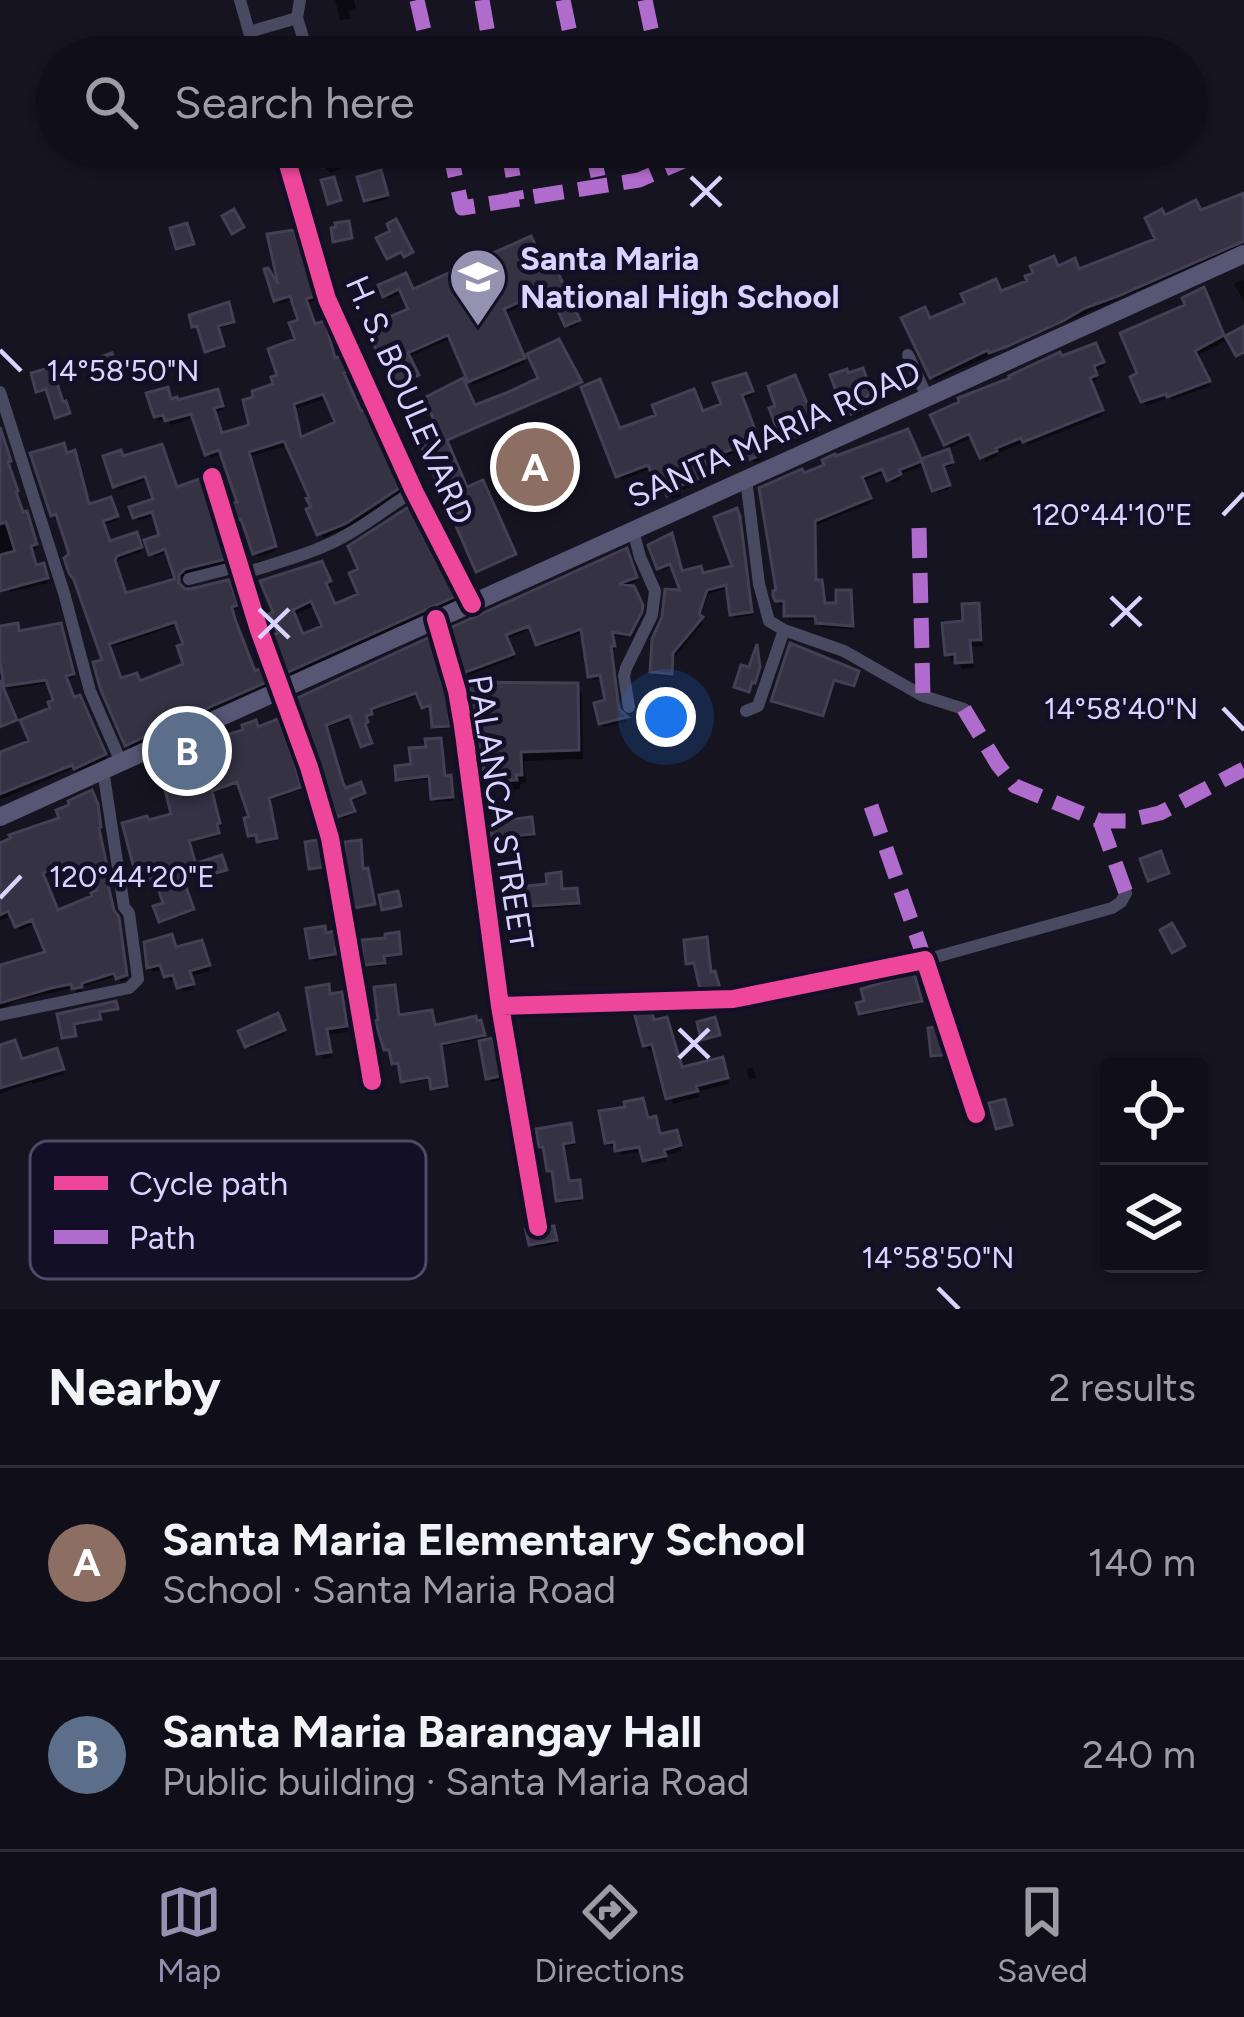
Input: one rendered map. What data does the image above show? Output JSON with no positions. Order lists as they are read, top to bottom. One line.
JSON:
{"streets":{"main road":["SANTA MARIA ROAD"],"street":["H. S. BOULEVARD","PALANCA STREET"]},"crossings":[["H. S. BOULEVARD","SANTA MARIA ROAD"],["SANTA MARIA ROAD","PALANCA STREET"]],"places":{"school or university":["Santa Maria National High School"]},"legend":["Cycle path","Path"],"page":{"search":"Search here","pins":["A","B"],"heading":["Nearby","2 results"],"list":[{"mark":"A","name":"Santa Maria Elementary School","note":"School · Santa Maria Road","value":"140 m"},{"mark":"B","name":"Santa Maria Barangay Hall","note":"Public building · Santa Maria Road","value":"240 m"}],"nav":["Map","Directions","Saved"]},"coordinates":["14°58'50\"N","120°44'10\"E","14°58'40\"N","120°44'20\"E"]}
